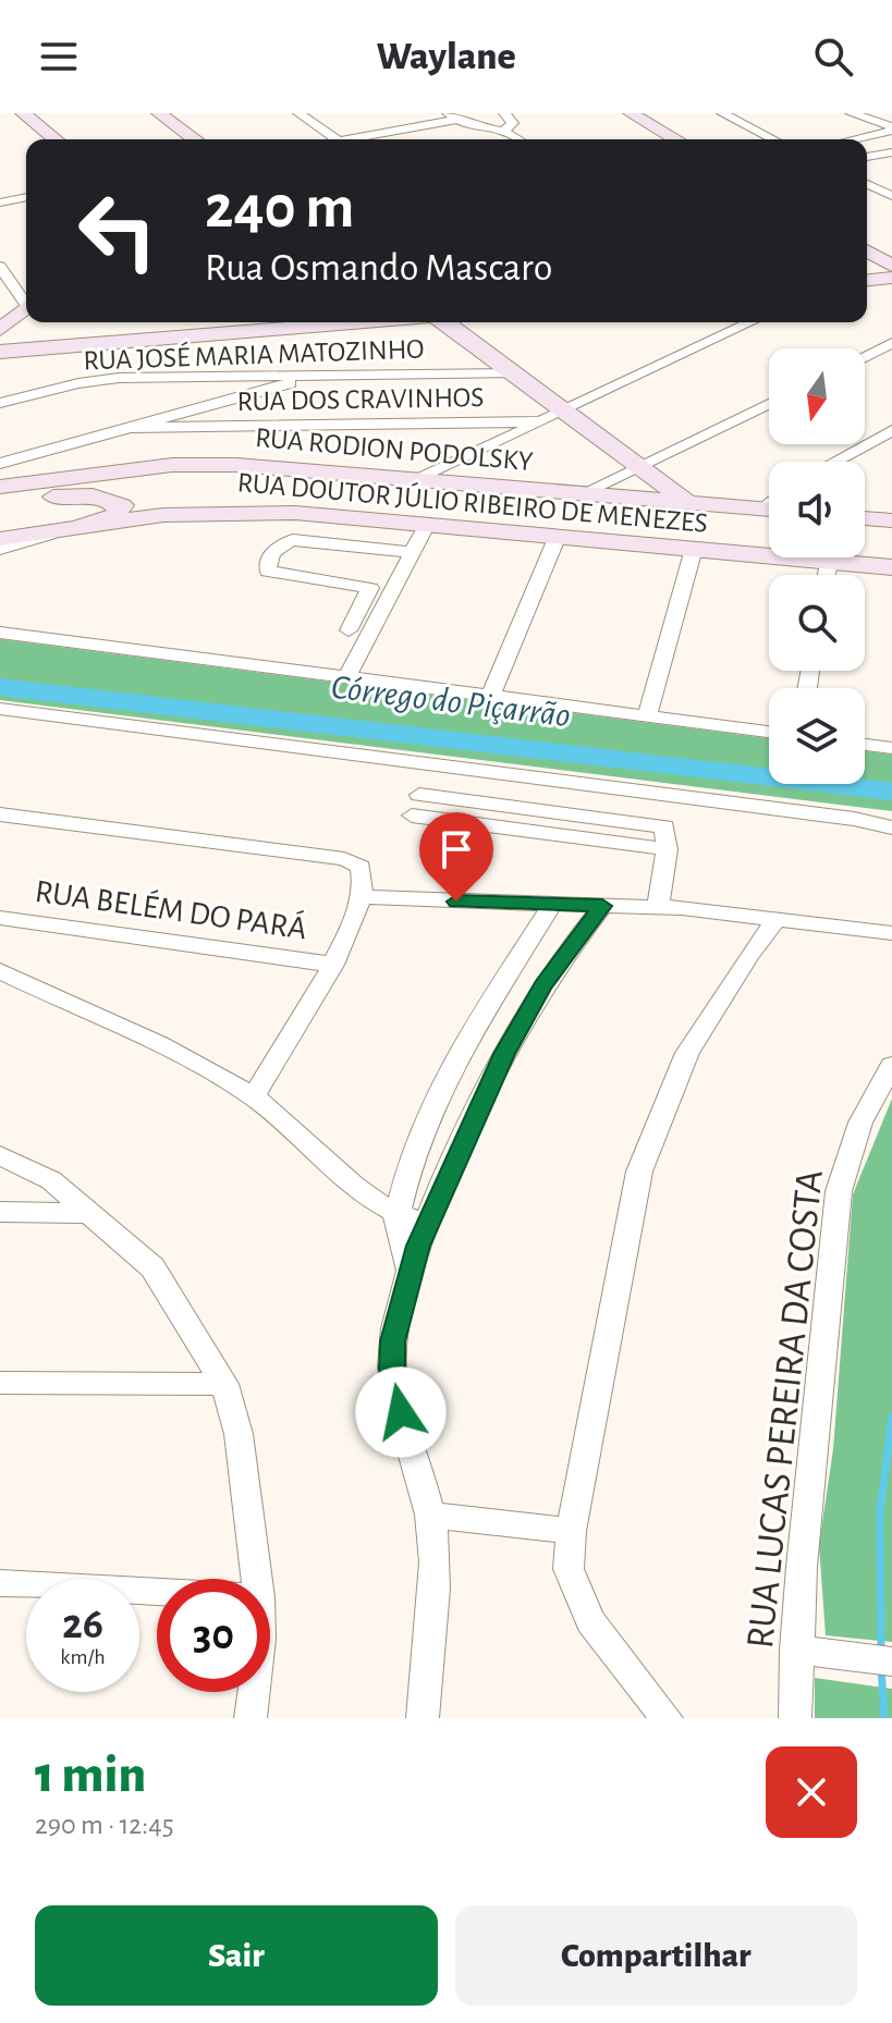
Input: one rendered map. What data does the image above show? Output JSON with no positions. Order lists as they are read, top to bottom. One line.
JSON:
{"streets":{"street":["RUA JOSÉ MARIA MATOZINHO","RUA DOS CRAVINHOS","RUA RODION PODOLSKY","RUA DOUTOR JÚLIO RIBEIRO DE MENEZES","RUA BELÉM DO PARÁ","RUA LUCAS PEREIRA DA COSTA"]},"water":["Córrego do Piçarrão"],"north":"bottom","page":{"header":"Waylane","turn":["240 m","Rua Osmando Mascaro"],"speed":"26 km/h","limit":"30","heading":["1 min","290 m · 12:45"],"buttons":["Sair","Compartilhar"]}}
